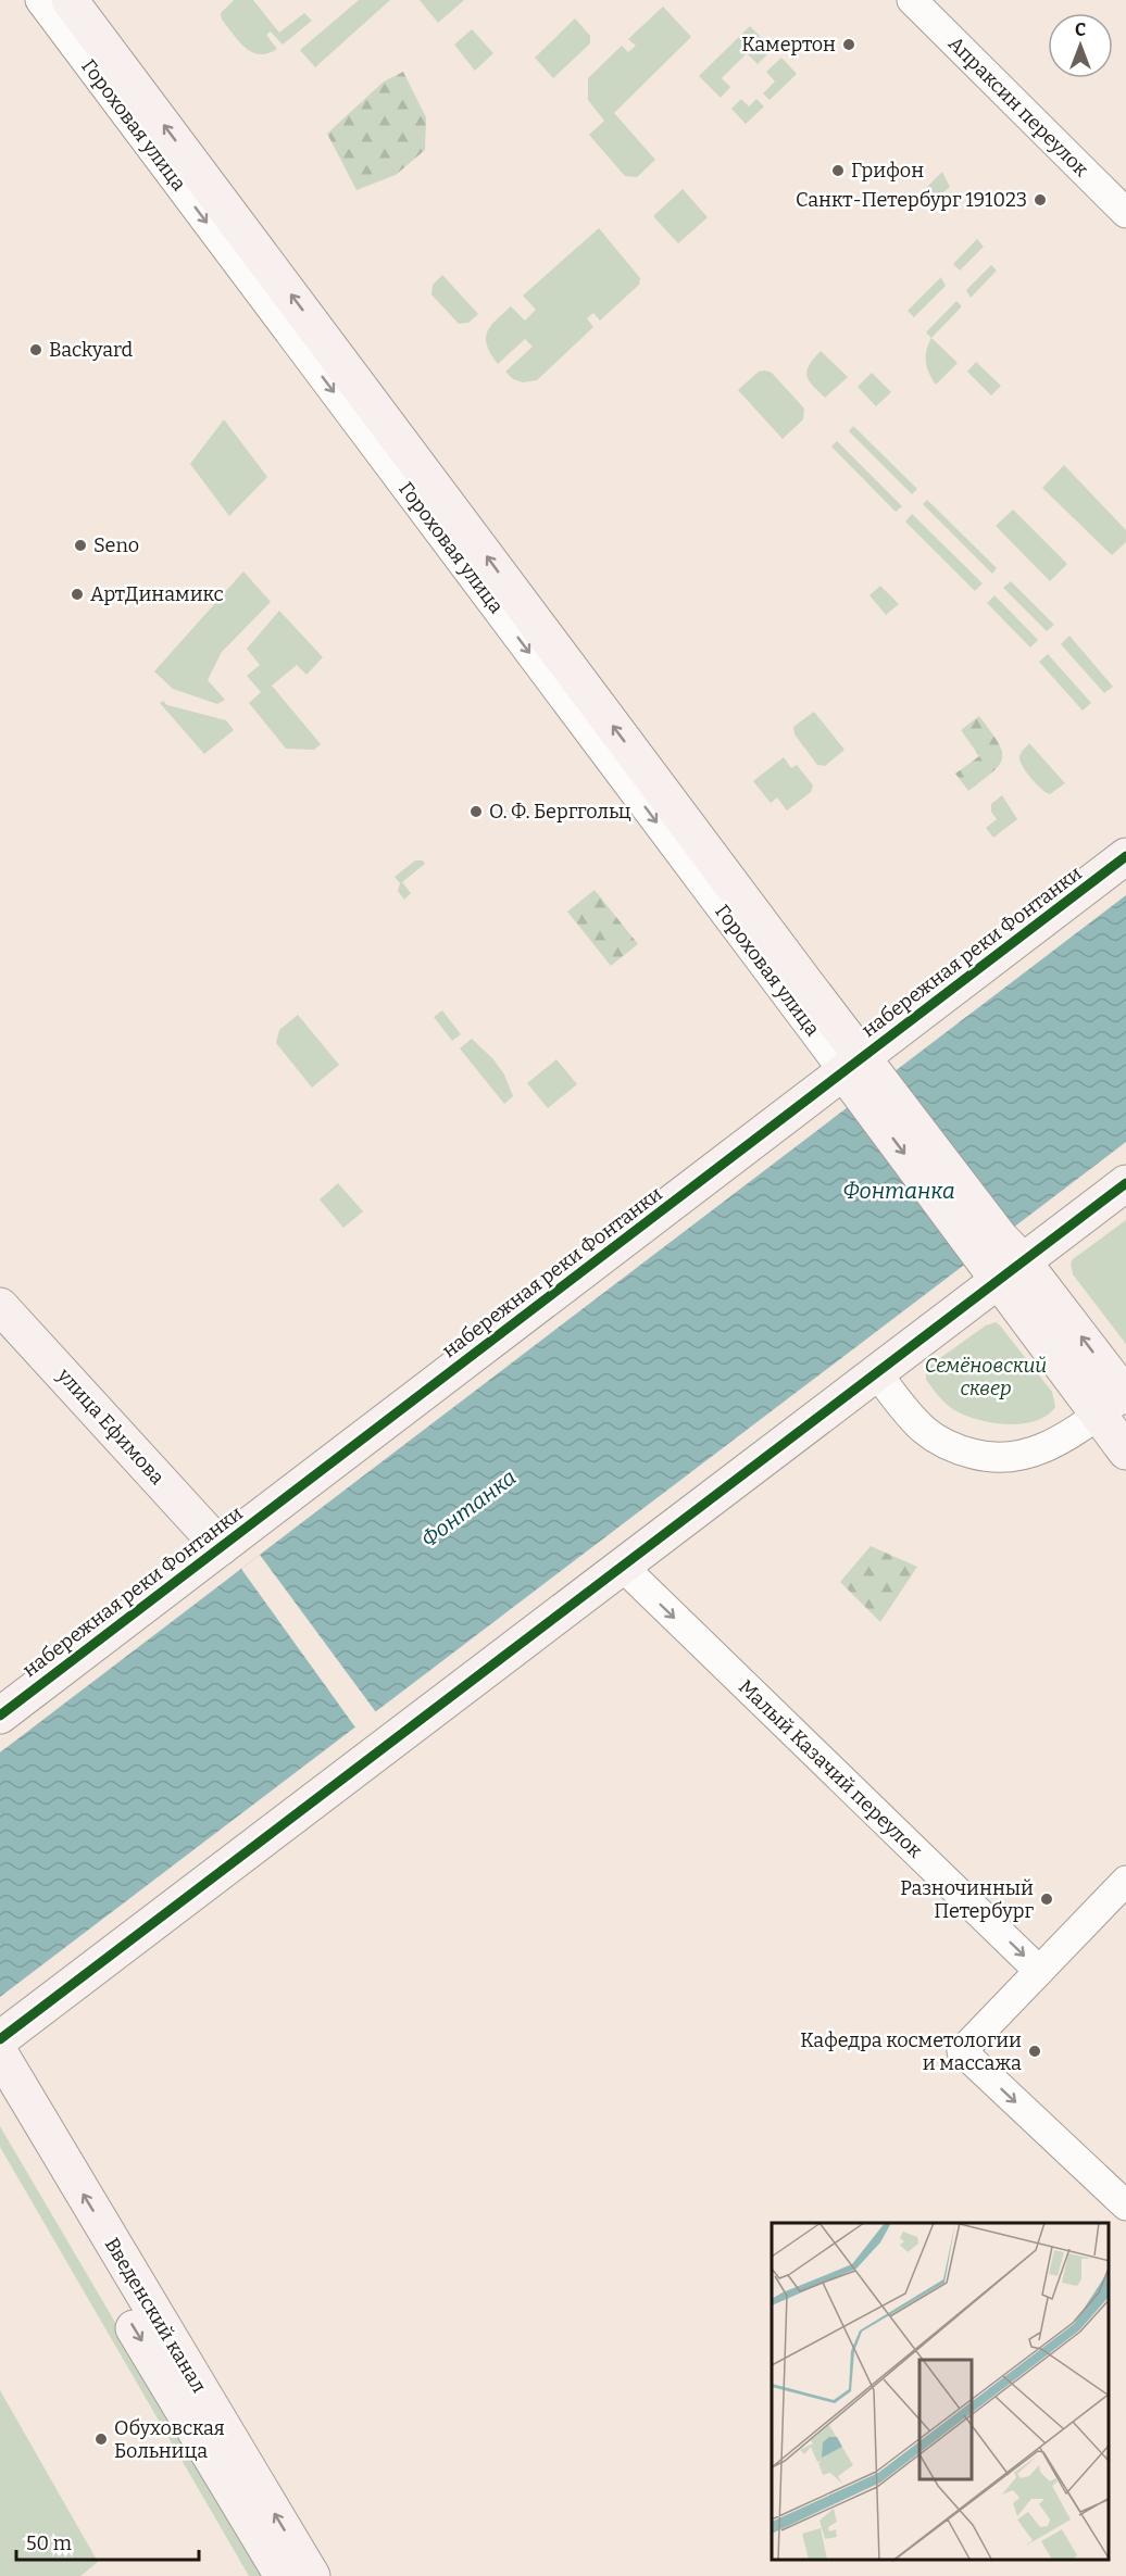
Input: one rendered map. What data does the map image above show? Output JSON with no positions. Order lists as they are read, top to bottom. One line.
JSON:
{"streets":{"main road":["Гороховая улица","набережная реки Фонтанки","улица Ефимова","Введенский канал"],"street":["Апраксин переулок","Малый Казачий переулок"]},"crossings":[["Гороховая улица","набережная реки Фонтанки"],["набережная реки Фонтанки","улица Ефимова"]],"one_way":["Малый Казачий переулок"],"water":["Фонтанка"],"parks":["Семёновский сквер"],"places":["Камертон","Грифон","Санкт-Петербург 191023","Backyard","Seno","АртДинамикс","О. Ф. Берггольц","Разночинный Петербург","Кафедра косметологии и массажа","Обуховская Больница"],"scale_bar":"50 m","north":"top"}
